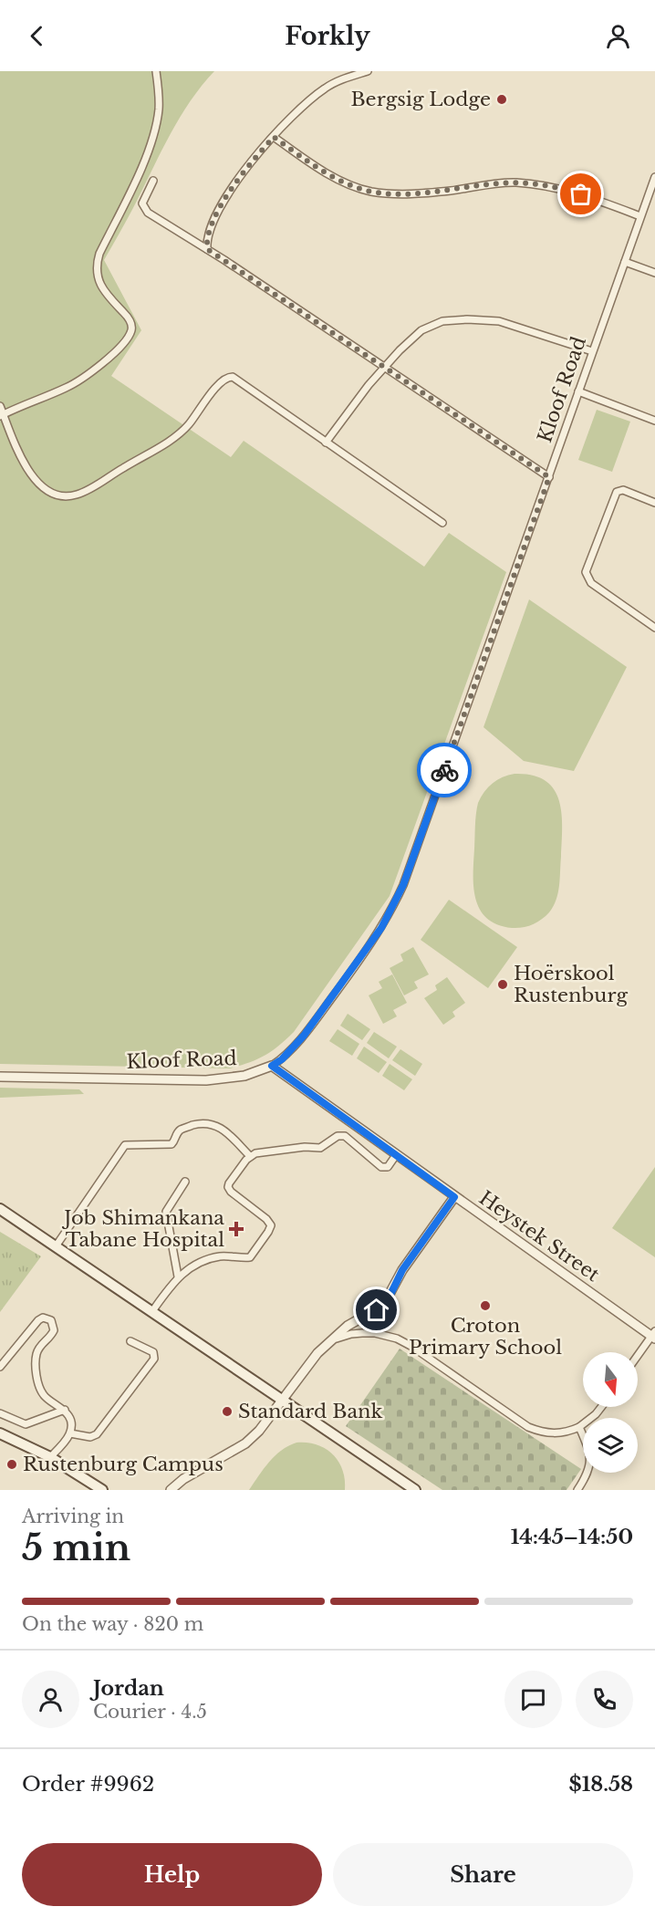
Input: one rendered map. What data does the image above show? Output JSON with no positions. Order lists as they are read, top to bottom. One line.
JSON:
{"streets":{"street":["Kloof Road","Heystek Street"]},"crossings":[["Kloof Road","Heystek Street"]],"places":{"other":["Bergsig Lodge","Hoërskool Rustenburg","Croton Primary School","Standard Bank","Rustenburg Campus"],"health":["Job Shimankana Tabane Hospital"]},"north":"bottom","page":{"header":"Forkly","heading":["5 min","Arriving in","14:45–14:50"],"panel":["Jordan","Courier · 4.5","Order #9962","$18.58"],"bar":"On the way · 820 m","buttons":["Help","Share"]}}
